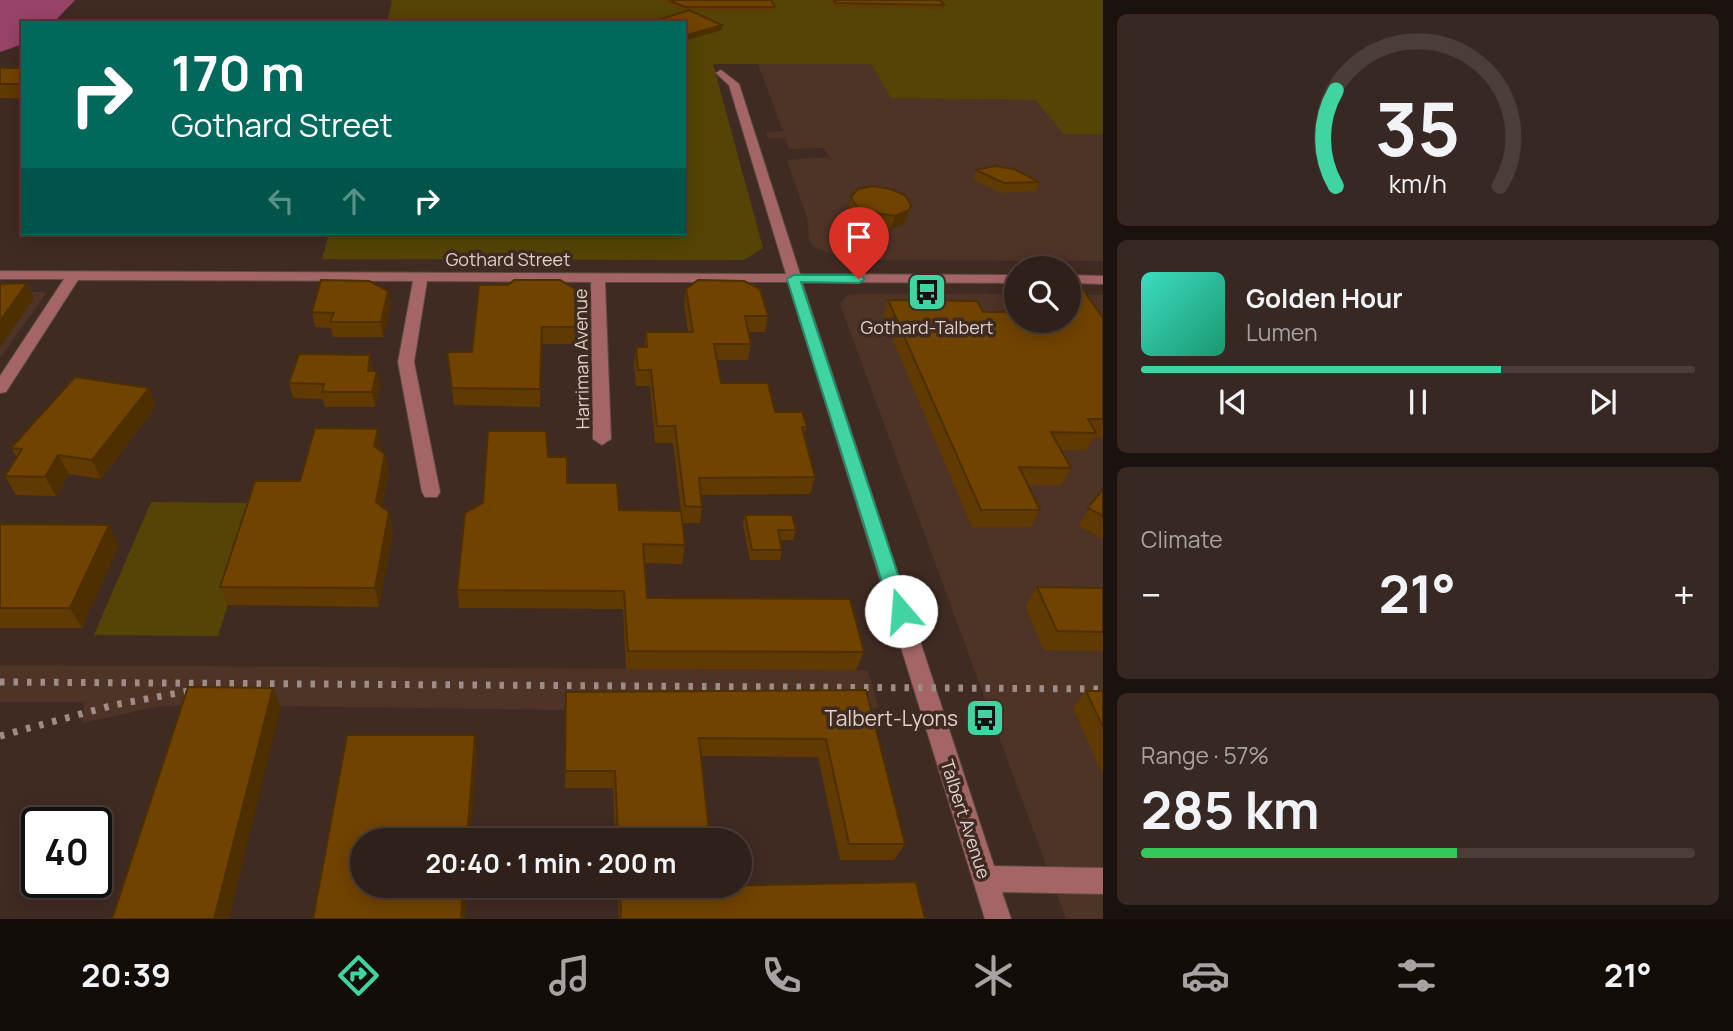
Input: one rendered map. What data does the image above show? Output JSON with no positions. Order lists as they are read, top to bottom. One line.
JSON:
{"streets":{"street":["Gothard Street","Harriman Avenue","Talbert Avenue"]},"crossings":[["Gothard Street","Harriman Avenue"],["Gothard Street","Talbert Avenue"]],"places":{"bus stop":["Gothard-Talbert","Talbert-Lyons"]},"page":{"turn":["170 m","Gothard Street"],"song":["Golden Hour","Lumen"],"tile":["Climate",["Range · 57%","285 km"]],"heat":["−","21°","+"],"limit":"40","trip":"20:40 · 1 min · 200 m","tabs":["20:39","21°"],"gauge":["35","km/h"]}}
